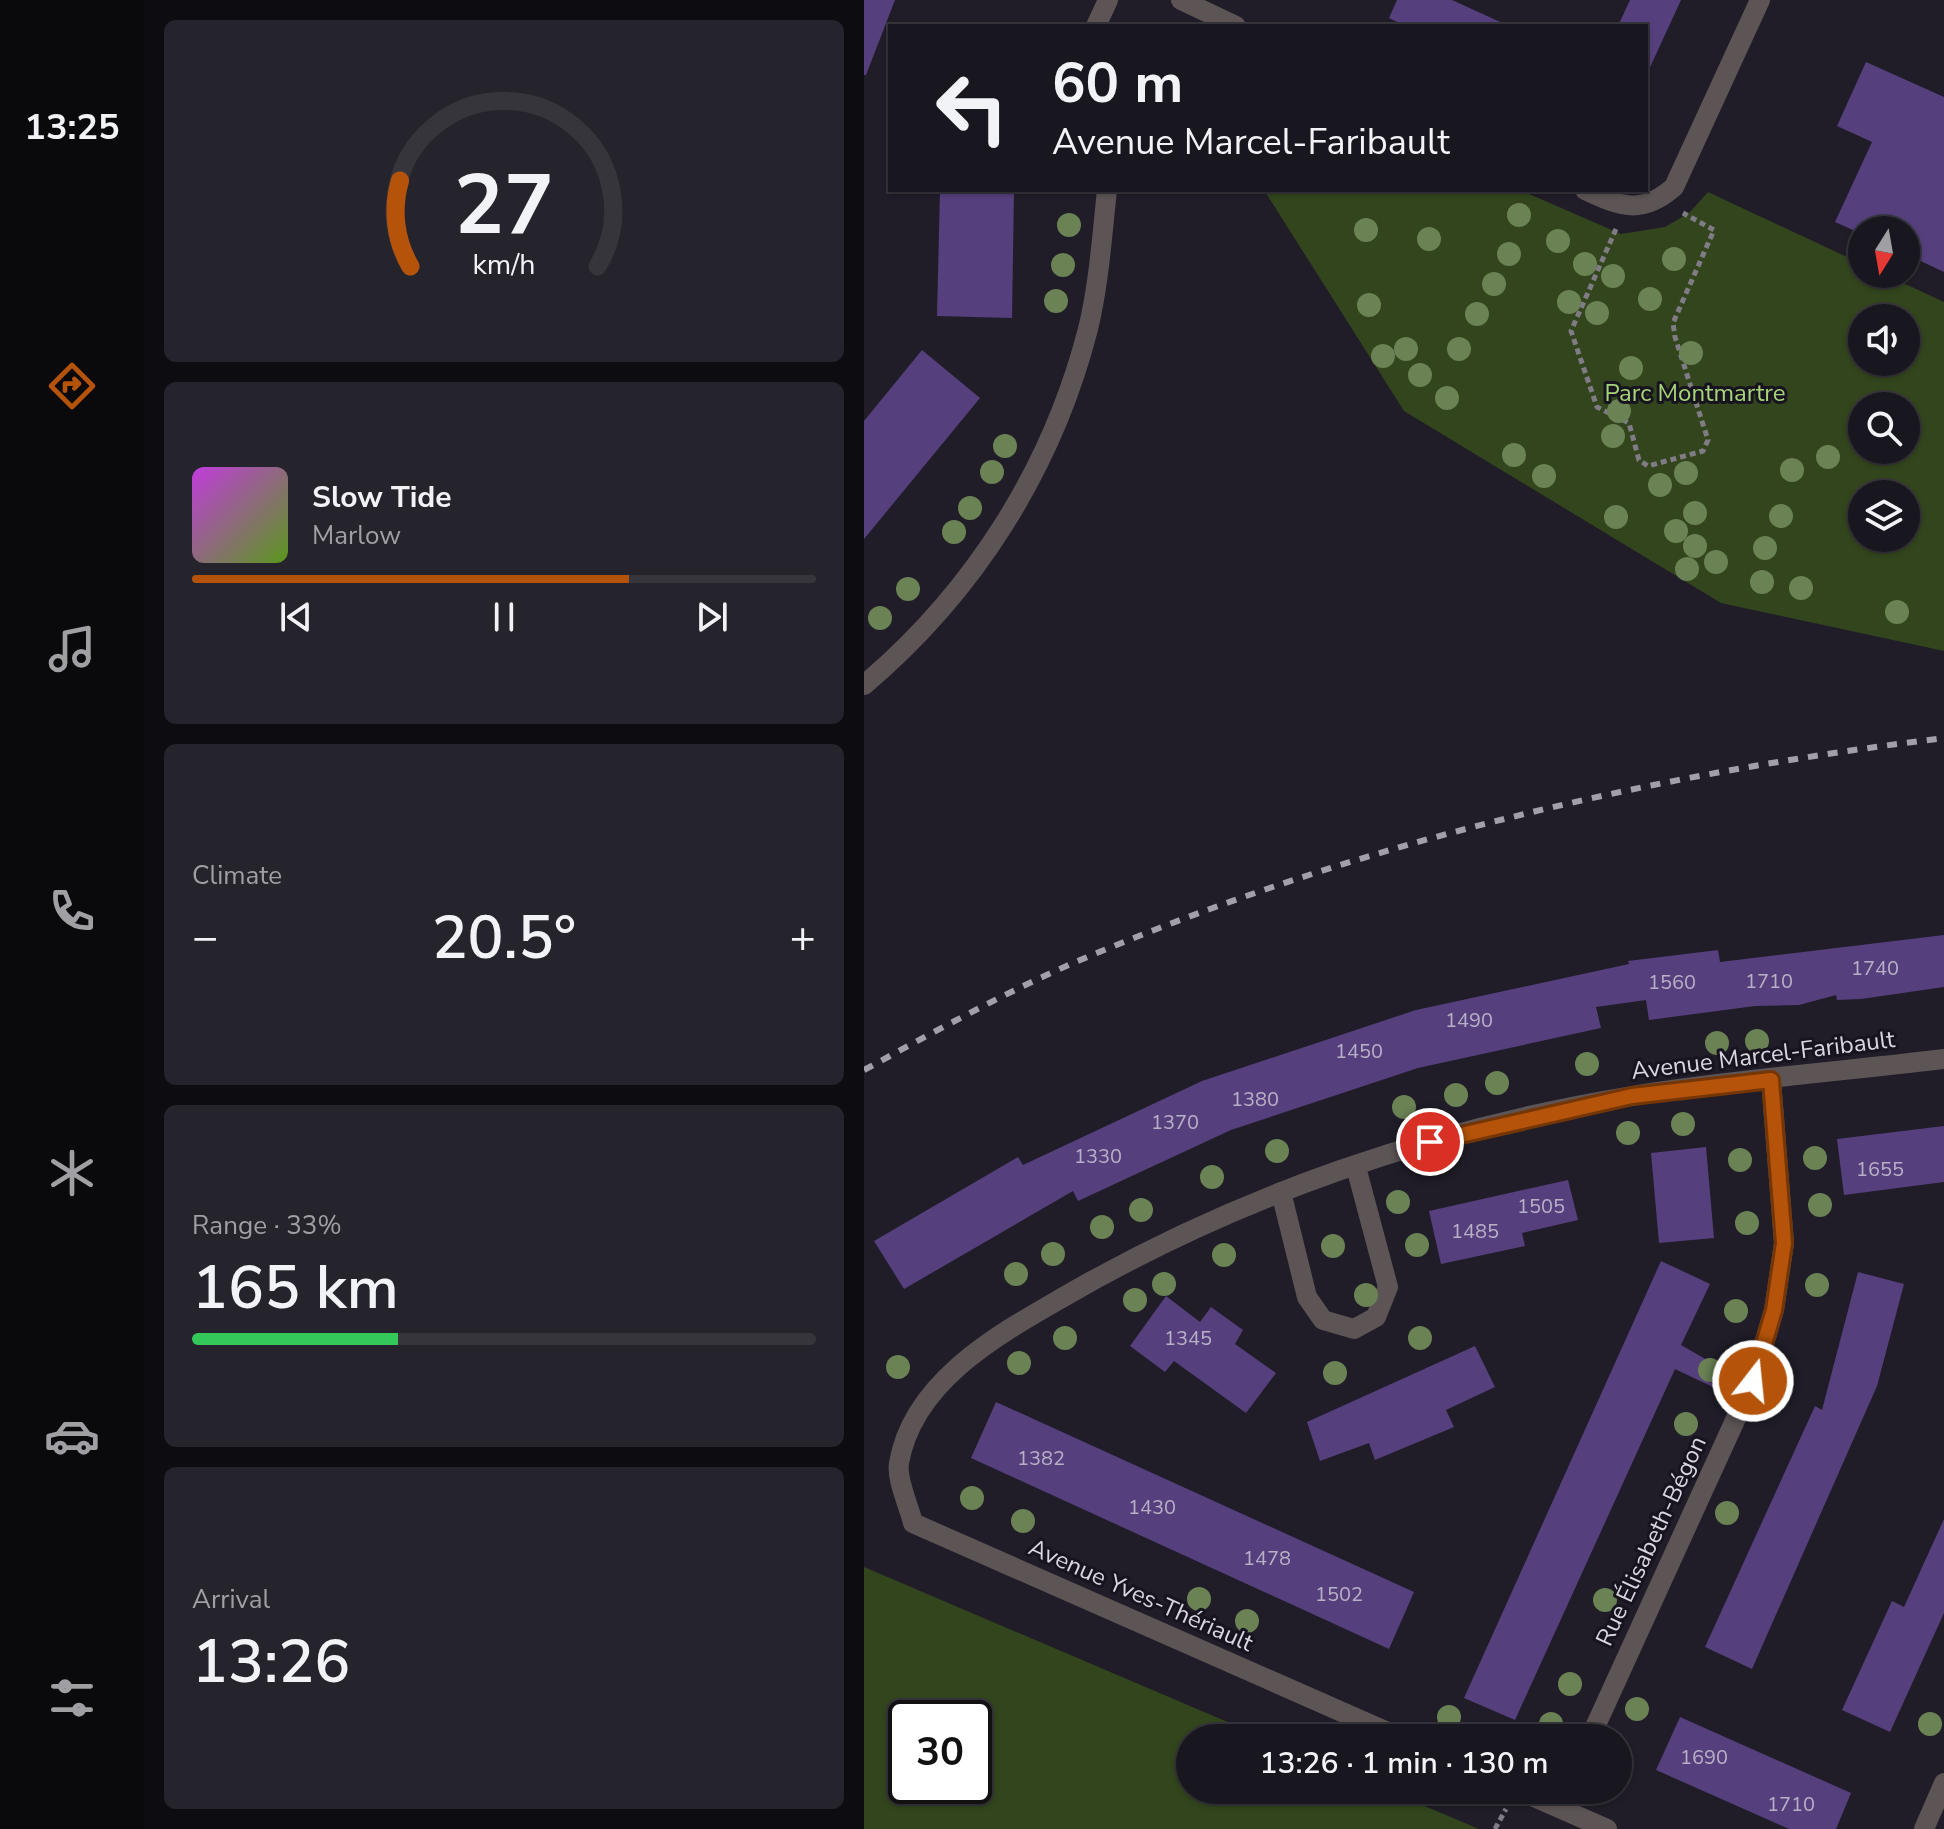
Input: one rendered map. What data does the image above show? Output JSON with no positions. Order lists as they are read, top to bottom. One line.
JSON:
{"streets":{"street":["Avenue Marcel-Faribault","Rue Élisabeth-Bégon","Avenue Yves-Thériault"]},"crossings":[["Avenue Marcel-Faribault","Rue Élisabeth-Bégon"],["Avenue Marcel-Faribault","Avenue Yves-Thériault"]],"parks":["Parc Montmartre"],"house_numbers":["1740","1710","1560","1490","1450","1380","1370","1330","1655","1505","1485","1345","1382","1430","1478","1502","1690","1710"],"north":"bottom","page":{"tabs":"13:25","turn":["60 m","Avenue Marcel-Faribault"],"song":["Slow Tide","Marlow"],"tile":["Climate",["Range · 33%","165 km"],["Arrival","13:26"]],"heat":["−","20.5°","+"],"limit":"30","trip":"13:26 · 1 min · 130 m","gauge":["27","km/h"]}}
